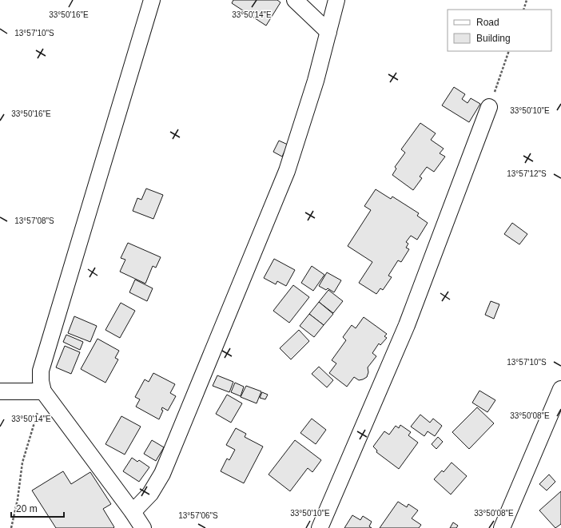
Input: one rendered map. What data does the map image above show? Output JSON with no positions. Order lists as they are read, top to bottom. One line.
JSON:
{"legend":["Road","Building"],"scale_bar":"20 m","coordinates":["33°50'16\"E","33°50'14\"E","13°57'10\"S","33°50'10\"E","13°57'12\"S","13°57'08\"S","33°50'08\"E","13°57'06\"S"]}
